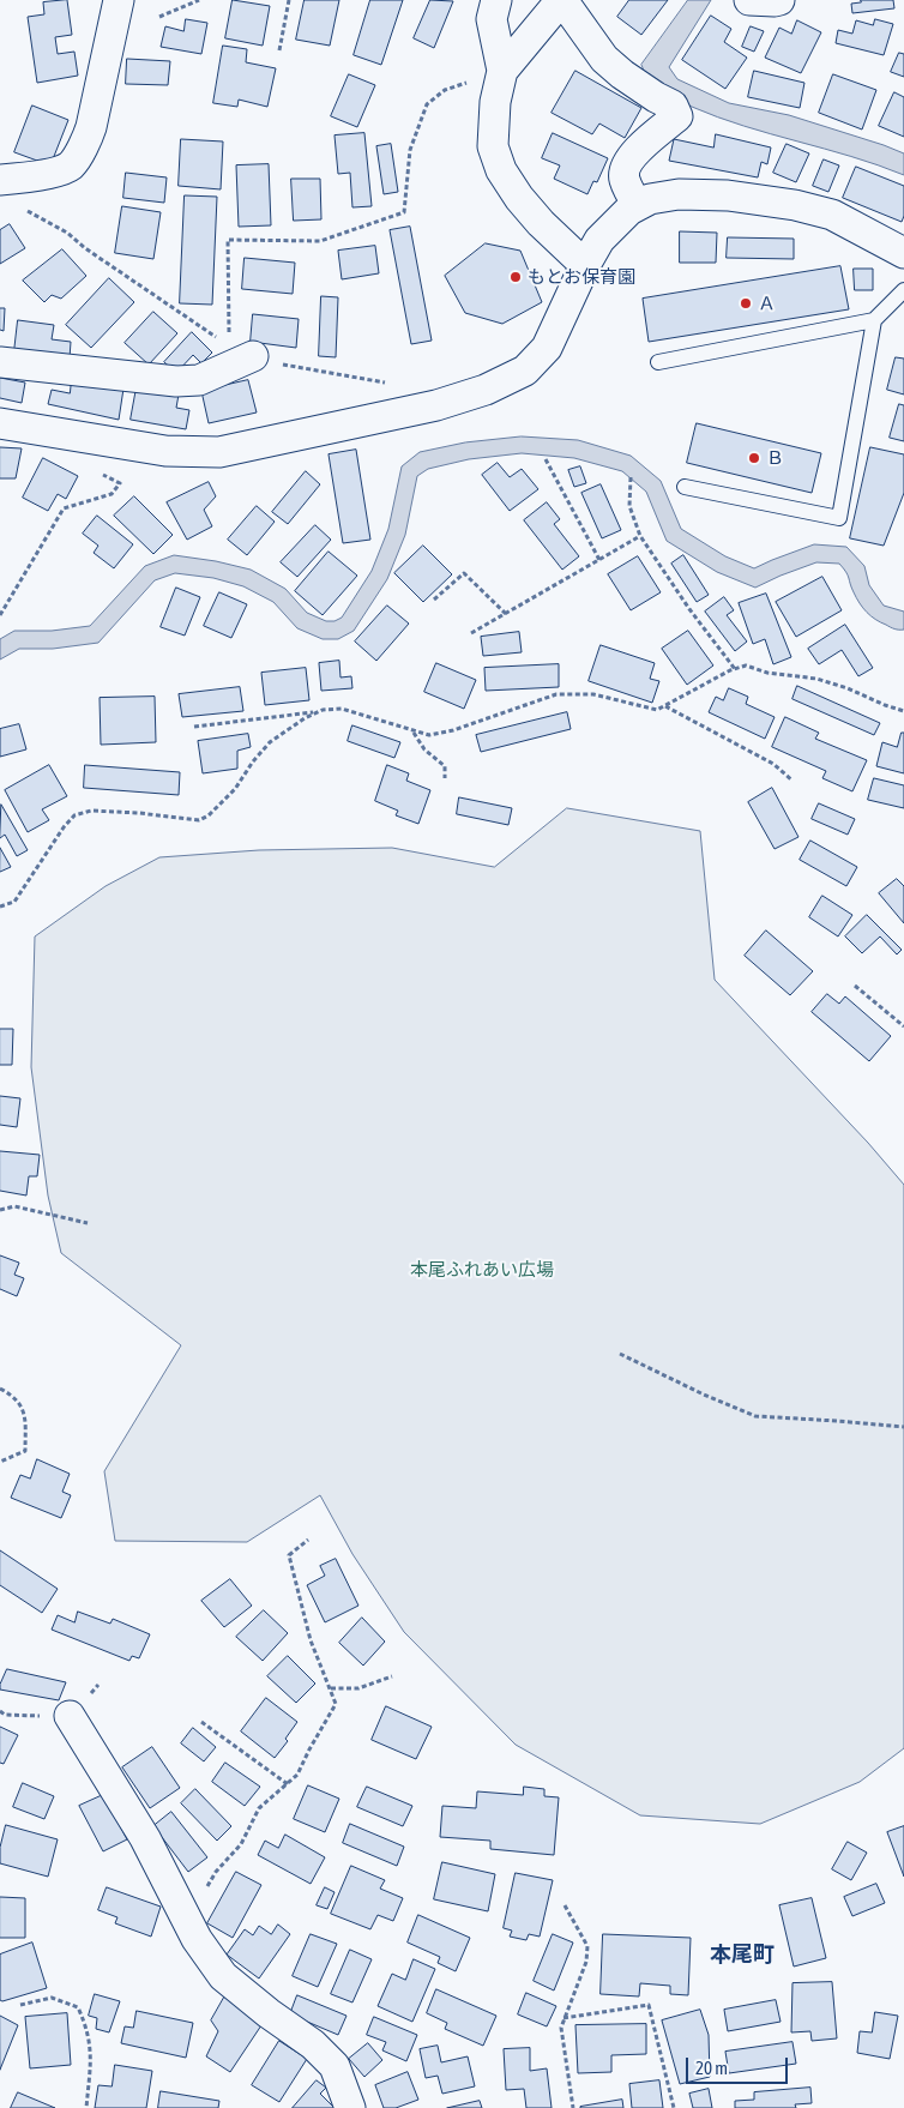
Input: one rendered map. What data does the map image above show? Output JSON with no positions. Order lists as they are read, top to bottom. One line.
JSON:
{"districts":["本尾町"],"parks":["本尾ふれあい広場"],"places":["もとお保育園","Ａ","Ｂ"],"scale_bar":"20 m"}
